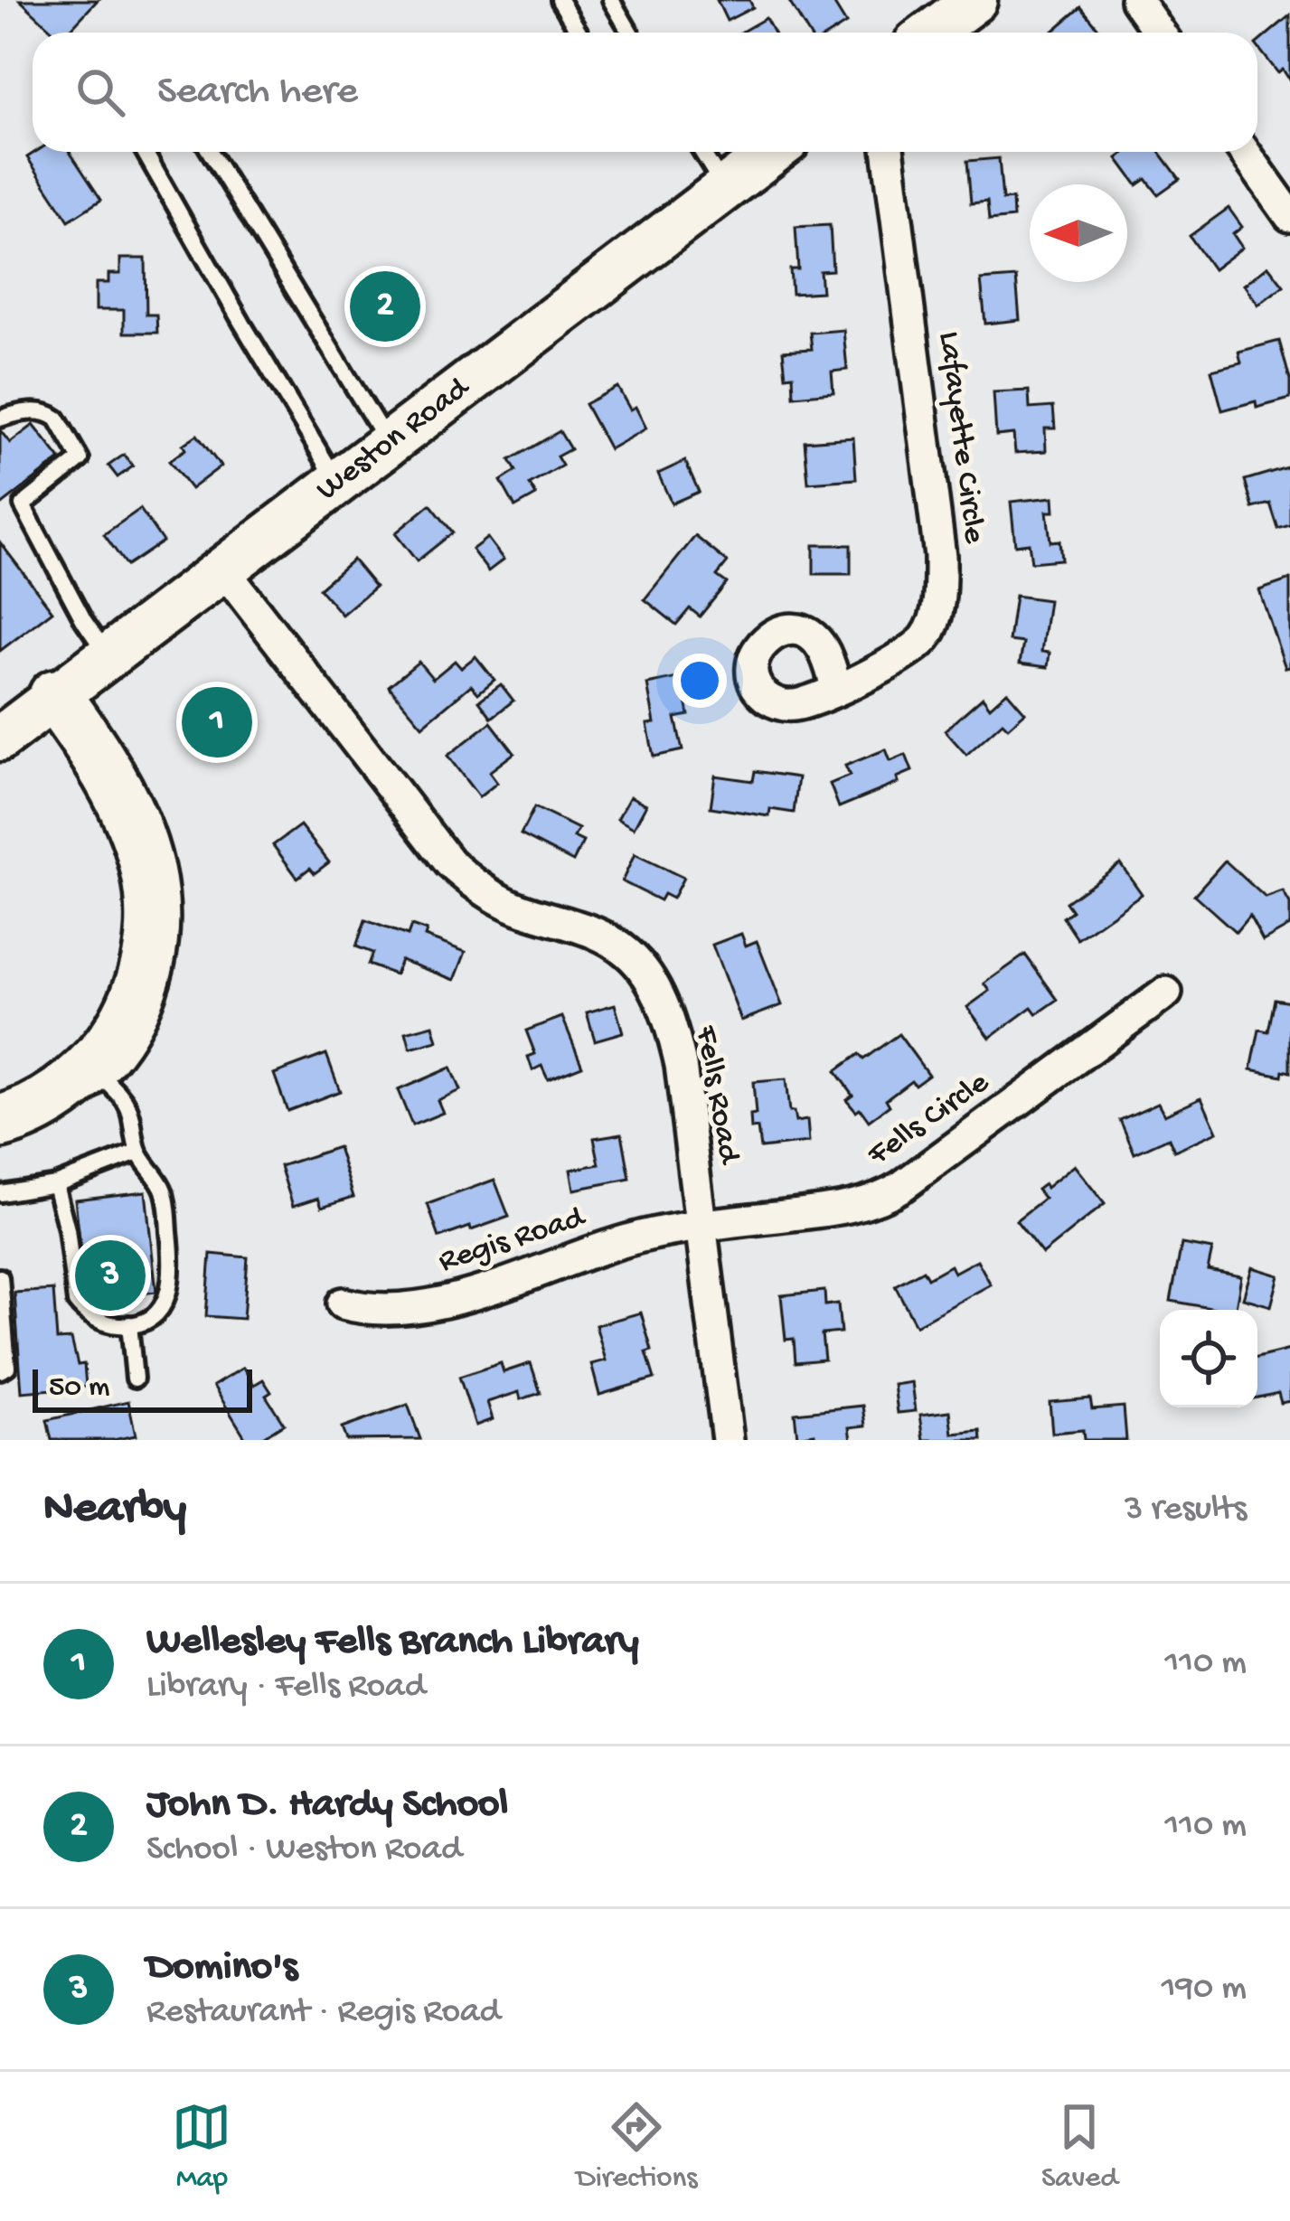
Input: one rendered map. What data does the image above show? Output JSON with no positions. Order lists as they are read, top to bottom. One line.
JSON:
{"streets":{"main road":["Weston Road"],"street":["Lafayette Circle","Fells Road","Fells Circle","Regis Road"]},"crossings":[["Weston Road","Fells Road"],["Fells Road","Fells Circle"],["Fells Road","Regis Road"],["Fells Circle","Regis Road"]],"scale_bar":"50 m","north":"left","page":{"search":"Search here","pins":["2","1","3"],"scale":"50 m","heading":["Nearby","3 results"],"list":[{"mark":"1","name":"Wellesley Fells Branch Library","note":"Library · Fells Road","value":"110 m"},{"mark":"2","name":"John D. Hardy School","note":"School · Weston Road","value":"110 m"},{"mark":"3","name":"Domino's","note":"Restaurant · Regis Road","value":"190 m"}],"nav":["Map","Directions","Saved"]}}
